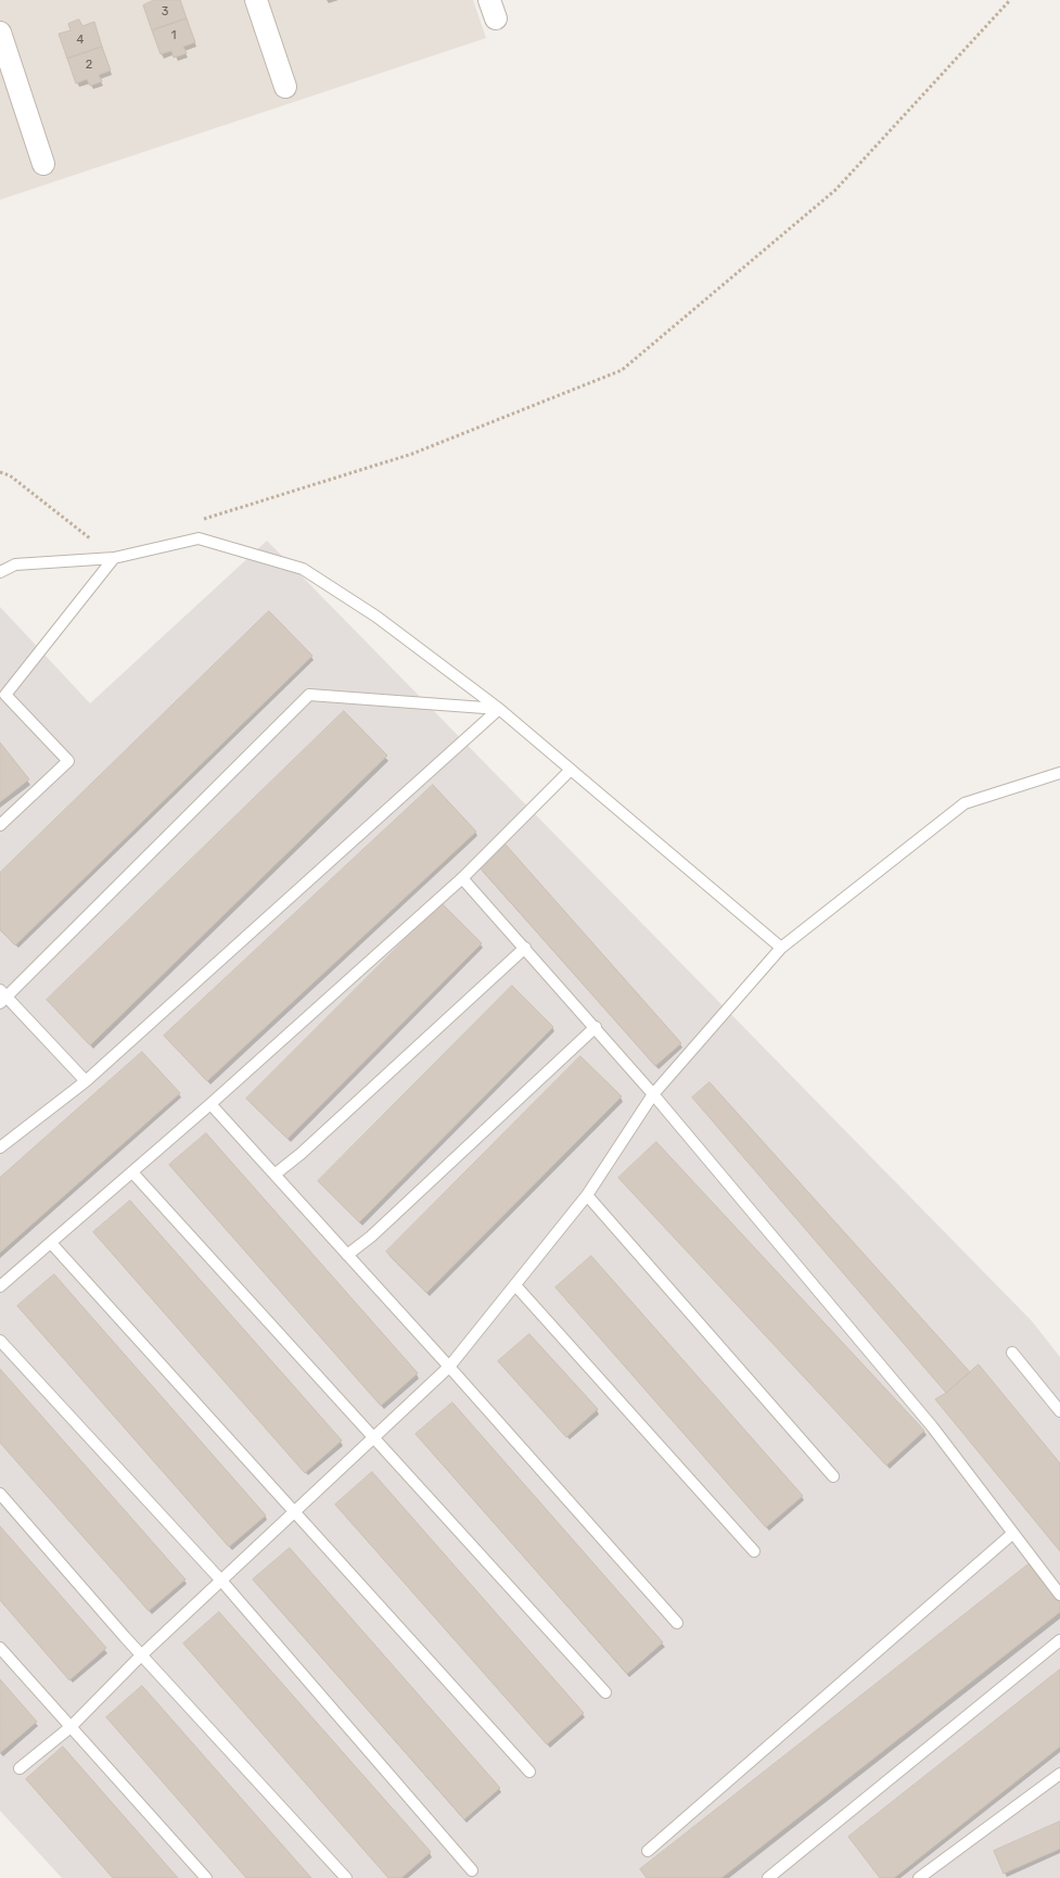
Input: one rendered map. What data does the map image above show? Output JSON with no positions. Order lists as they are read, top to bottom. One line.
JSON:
{"house_numbers":["3","1","4","2"]}
